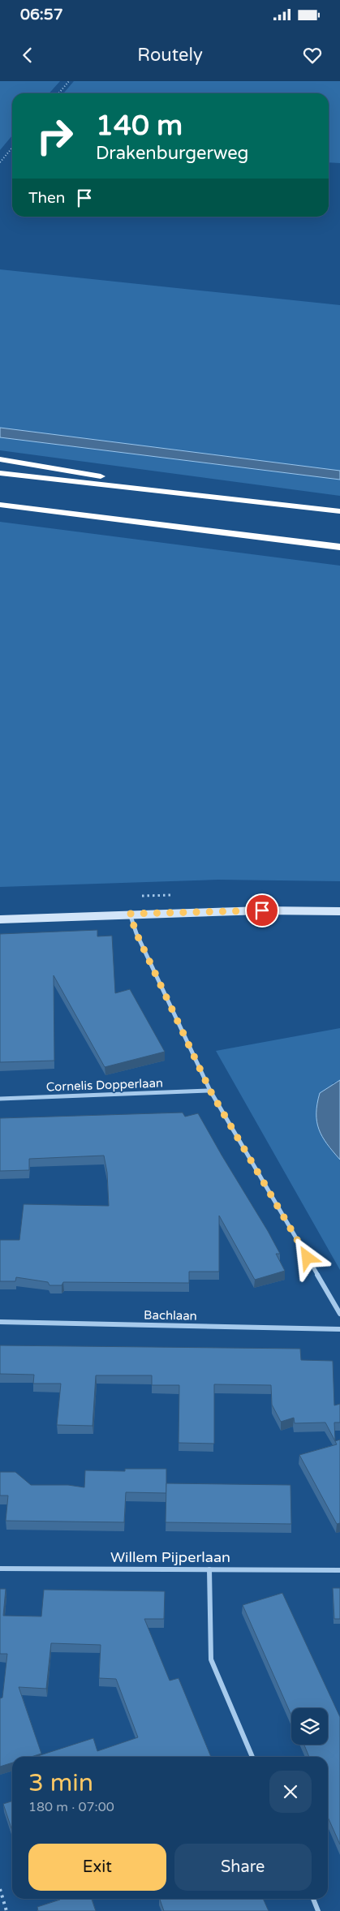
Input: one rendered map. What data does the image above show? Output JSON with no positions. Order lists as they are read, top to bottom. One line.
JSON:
{"streets":{"street":["Cornelis Dopperlaan","Bachlaan","Willem Pijperlaan"]},"page":{"status":"06:57","header":"Routely","turn":["140 m","Drakenburgerweg"],"then":"Then","heading":["3 min","180 m · 07:00"],"buttons":["Exit","Share"]}}
